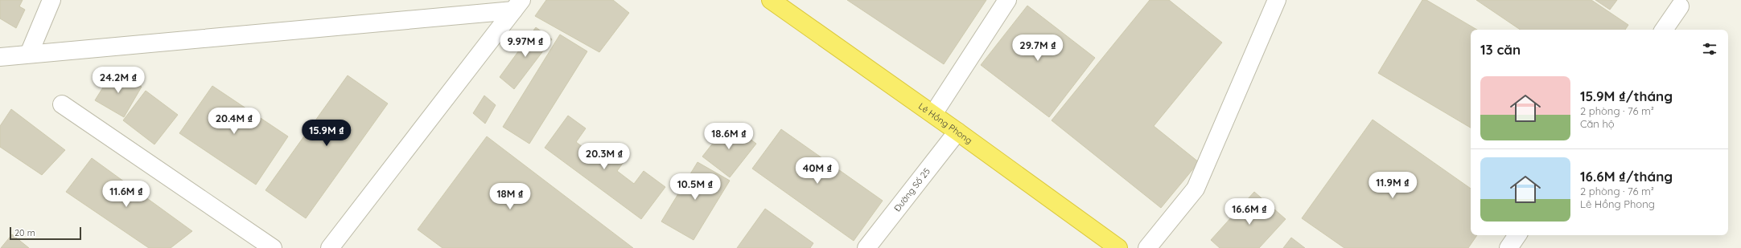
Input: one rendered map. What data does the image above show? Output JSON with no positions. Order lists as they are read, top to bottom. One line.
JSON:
{"streets":{"highway":["Lê Hồng Phong"],"street":["Đường Số 25"]},"crossings":[["Lê Hồng Phong","Đường Số 25"]],"scale_bar":"20 m","page":{"heading":"13 căn","price":["9.97M ₫","29.7M ₫","24.2M ₫","20.4M ₫","15.9M ₫","18.6M ₫","20.3M ₫","40M ₫","11.9M ₫","10.5M ₫","11.6M ₫","18M ₫","16.6M ₫"],"list":[{"name":"15.9M ₫/tháng","note":"2 phòng · 76 m² · Căn hộ"},{"name":"16.6M ₫/tháng","note":"2 phòng · 76 m² · Lê Hồng Phong"}],"scale":"20 m"}}
